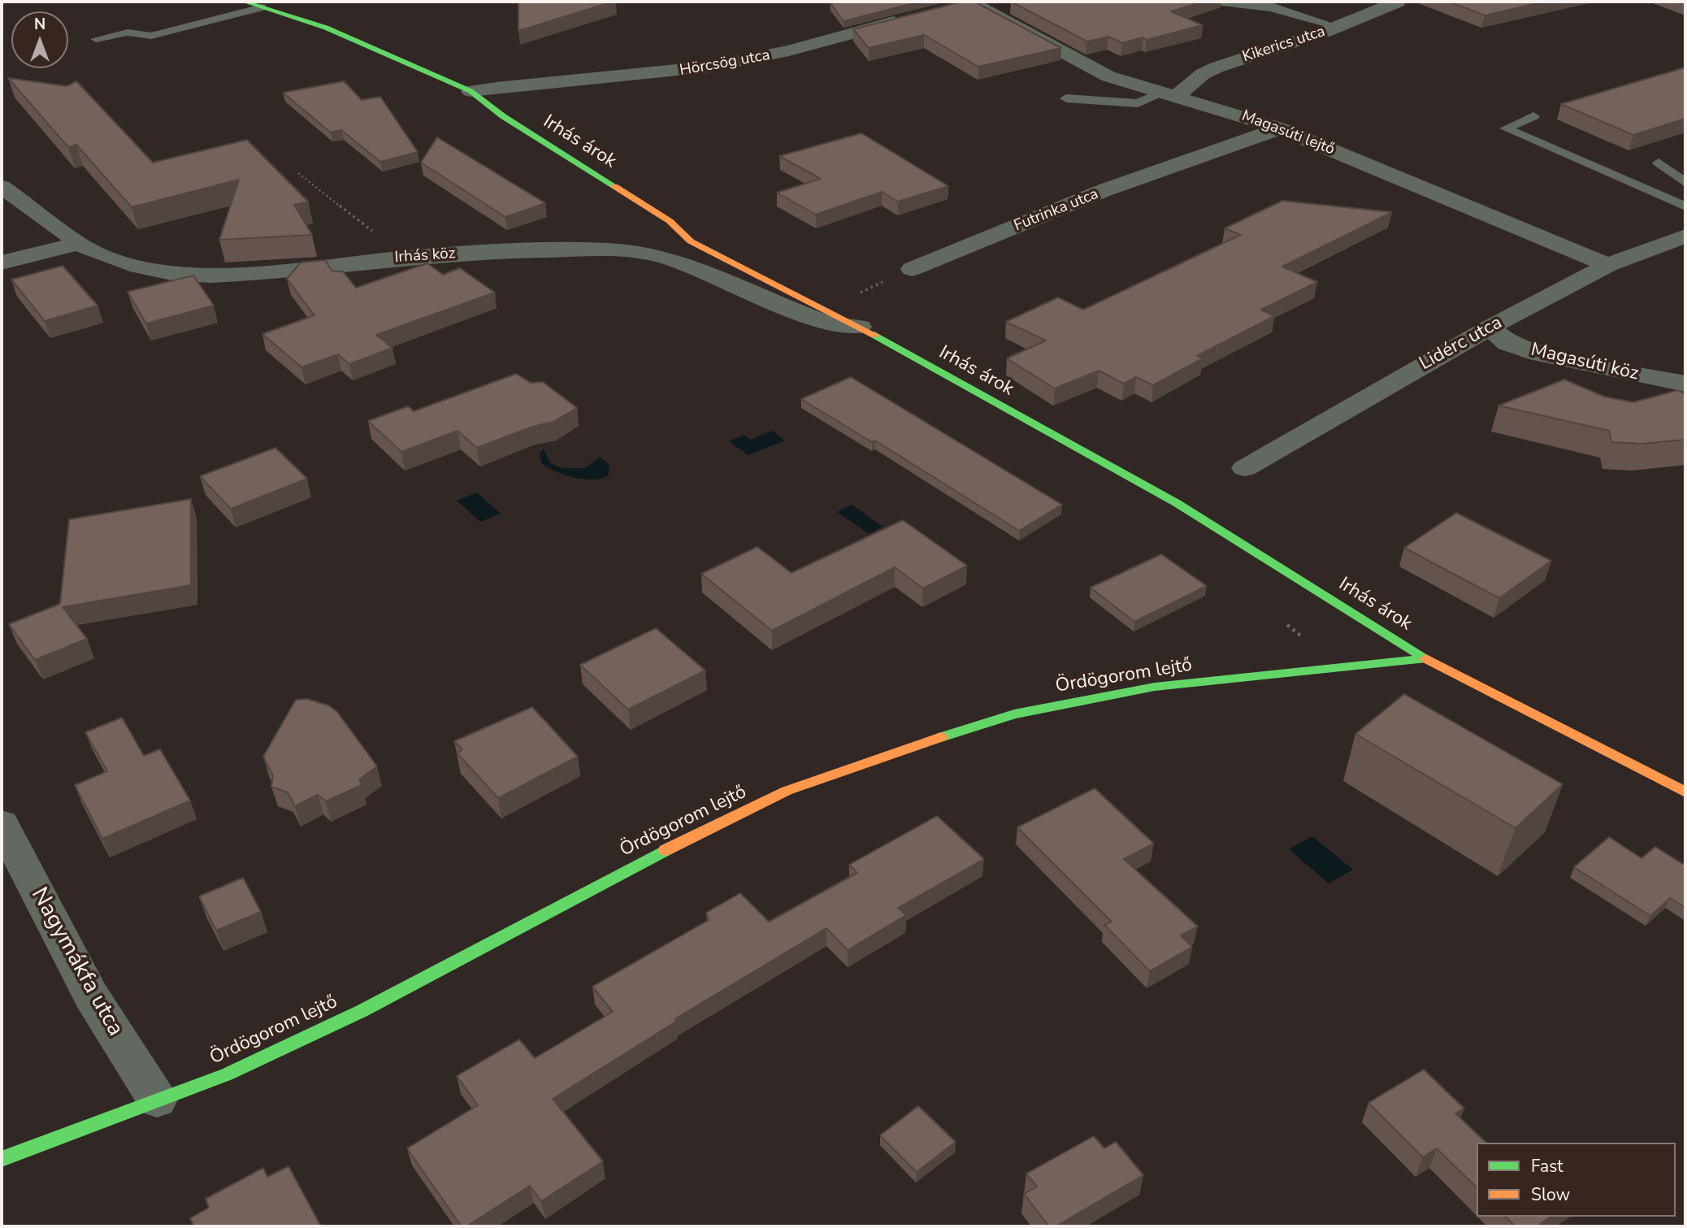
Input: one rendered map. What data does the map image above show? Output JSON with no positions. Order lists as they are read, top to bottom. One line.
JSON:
{"streets":{"street":["Kikerics utca","Hörcsög utca","Magasúti lejtő","Irhás árok","Futrinka utca","Irhás köz","Lidérc utca","Magasúti köz","Ördögorom lejtő","Nagymákfa utca"]},"crossings":[["Kikerics utca","Magasúti lejtő"],["Hörcsög utca","Irhás árok"],["Magasúti lejtő","Futrinka utca"],["Magasúti lejtő","Lidérc utca"],["Irhás árok","Irhás köz"],["Irhás árok","Ördögorom lejtő"],["Lidérc utca","Magasúti köz"],["Ördögorom lejtő","Nagymákfa utca"]],"legend":["Fast","Slow"],"north":"top"}
